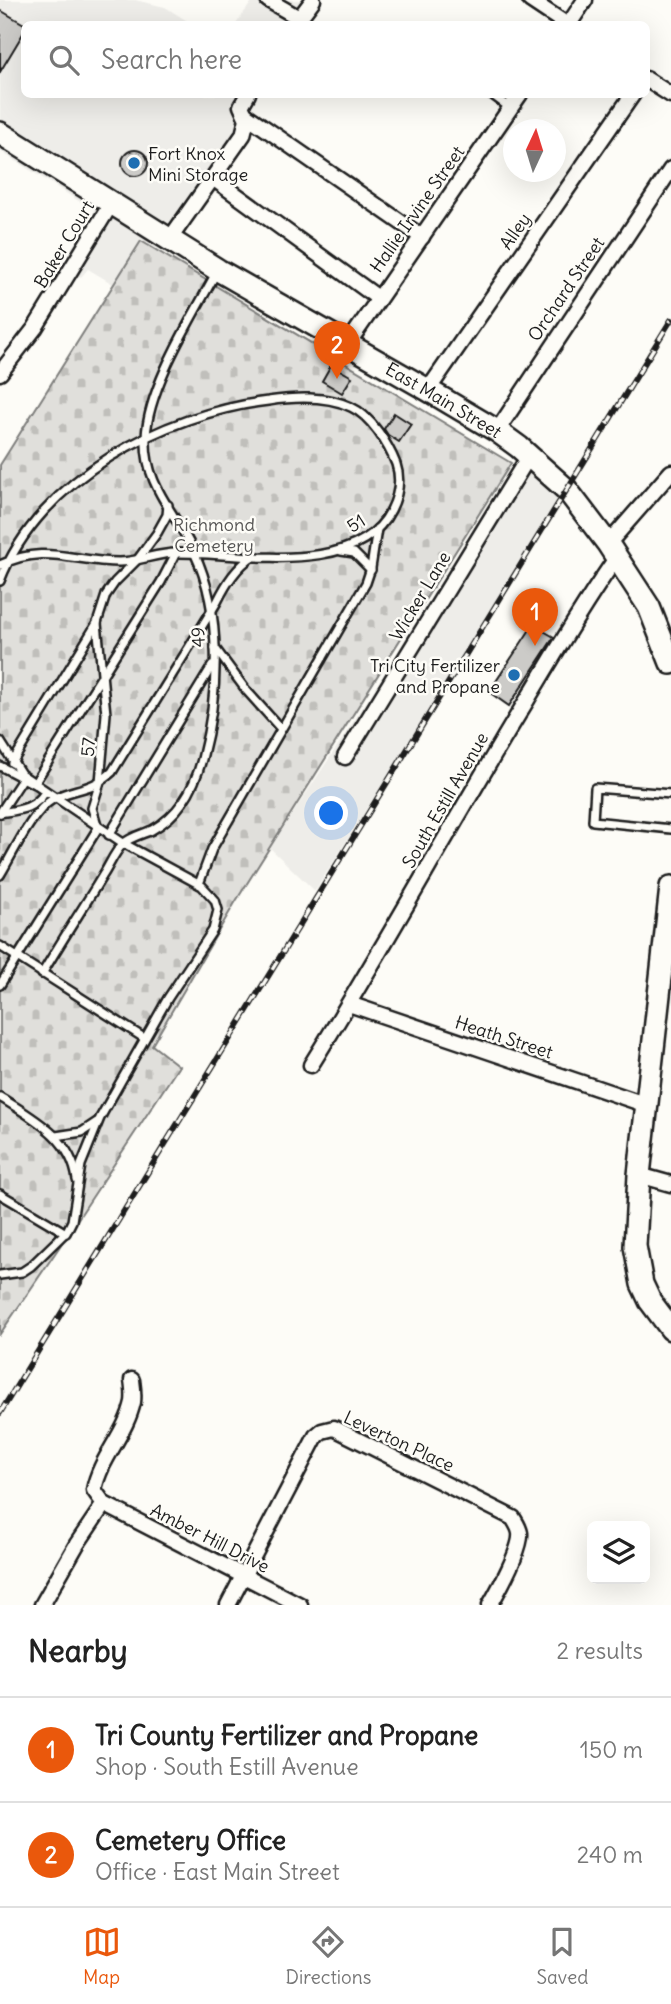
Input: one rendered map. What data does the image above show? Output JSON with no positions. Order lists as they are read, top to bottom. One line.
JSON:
{"streets":{"main road":["East Main Street"],"street":["Hallie Irvine Street","Alley","Baker Court","Orchard Street","Wicker Lane","South Estill Avenue","Heath Street","Leverton Place","Amber Hill Drive"],"lane":["51","49","57"]},"crossings":[["Hallie Irvine Street","East Main Street"],["Alley","East Main Street"],["Baker Court","East Main Street"],["Orchard Street","East Main Street"],["East Main Street","Wicker Lane"],["East Main Street","49"],["East Main Street","South Estill Avenue"],["51","49"],["51","57"],["49","57"],["South Estill Avenue","Heath Street"],["Leverton Place","Amber Hill Drive"]],"parks":["Richmond Cemetery"],"places":["Fort Knox Mini Storage","Tri City Fertilizer and Propane"],"north":"top","page":{"search":"Search here","pins":["2","1"],"heading":["Nearby","2 results"],"list":[{"mark":"1","name":"Tri County Fertilizer and Propane","note":"Shop · South Estill Avenue","value":"150 m"},{"mark":"2","name":"Cemetery Office","note":"Office · East Main Street","value":"240 m"}],"nav":["Map","Directions","Saved"]}}
